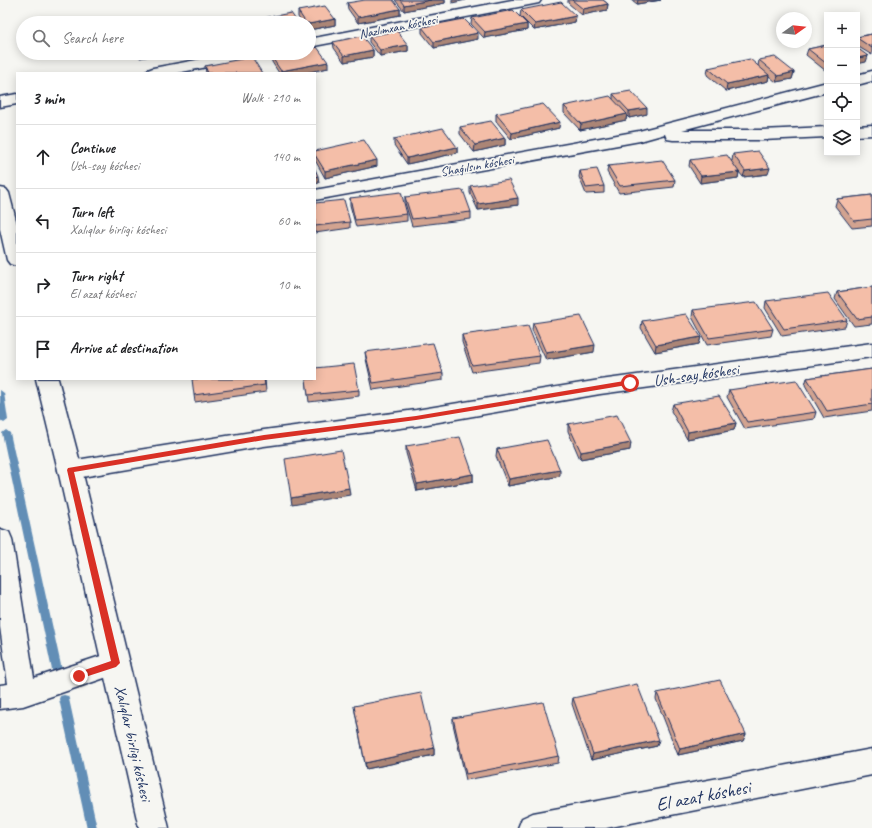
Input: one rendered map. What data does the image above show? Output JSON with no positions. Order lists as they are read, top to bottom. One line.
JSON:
{"streets":{"street":["Nazlımxan kóshesi","Shaǵılsın kóshesi","Ush-say kóshesi","Xalıqlar birligi kóshesi","El azat kóshesi"]},"crossings":[["Ush-say kóshesi","Xalıqlar birligi kóshesi"]],"north":"right","page":{"map_buttons":["+","−"],"search":"Search here","heading":["3 min","Walk · 210 m"],"list":[["Continue","Ush-say kóshesi","140 m"],["Turn left","Xalıqlar birligi kóshesi","60 m"],["Turn right","El azat kóshesi","10 m"],"Arrive at destination"]}}
